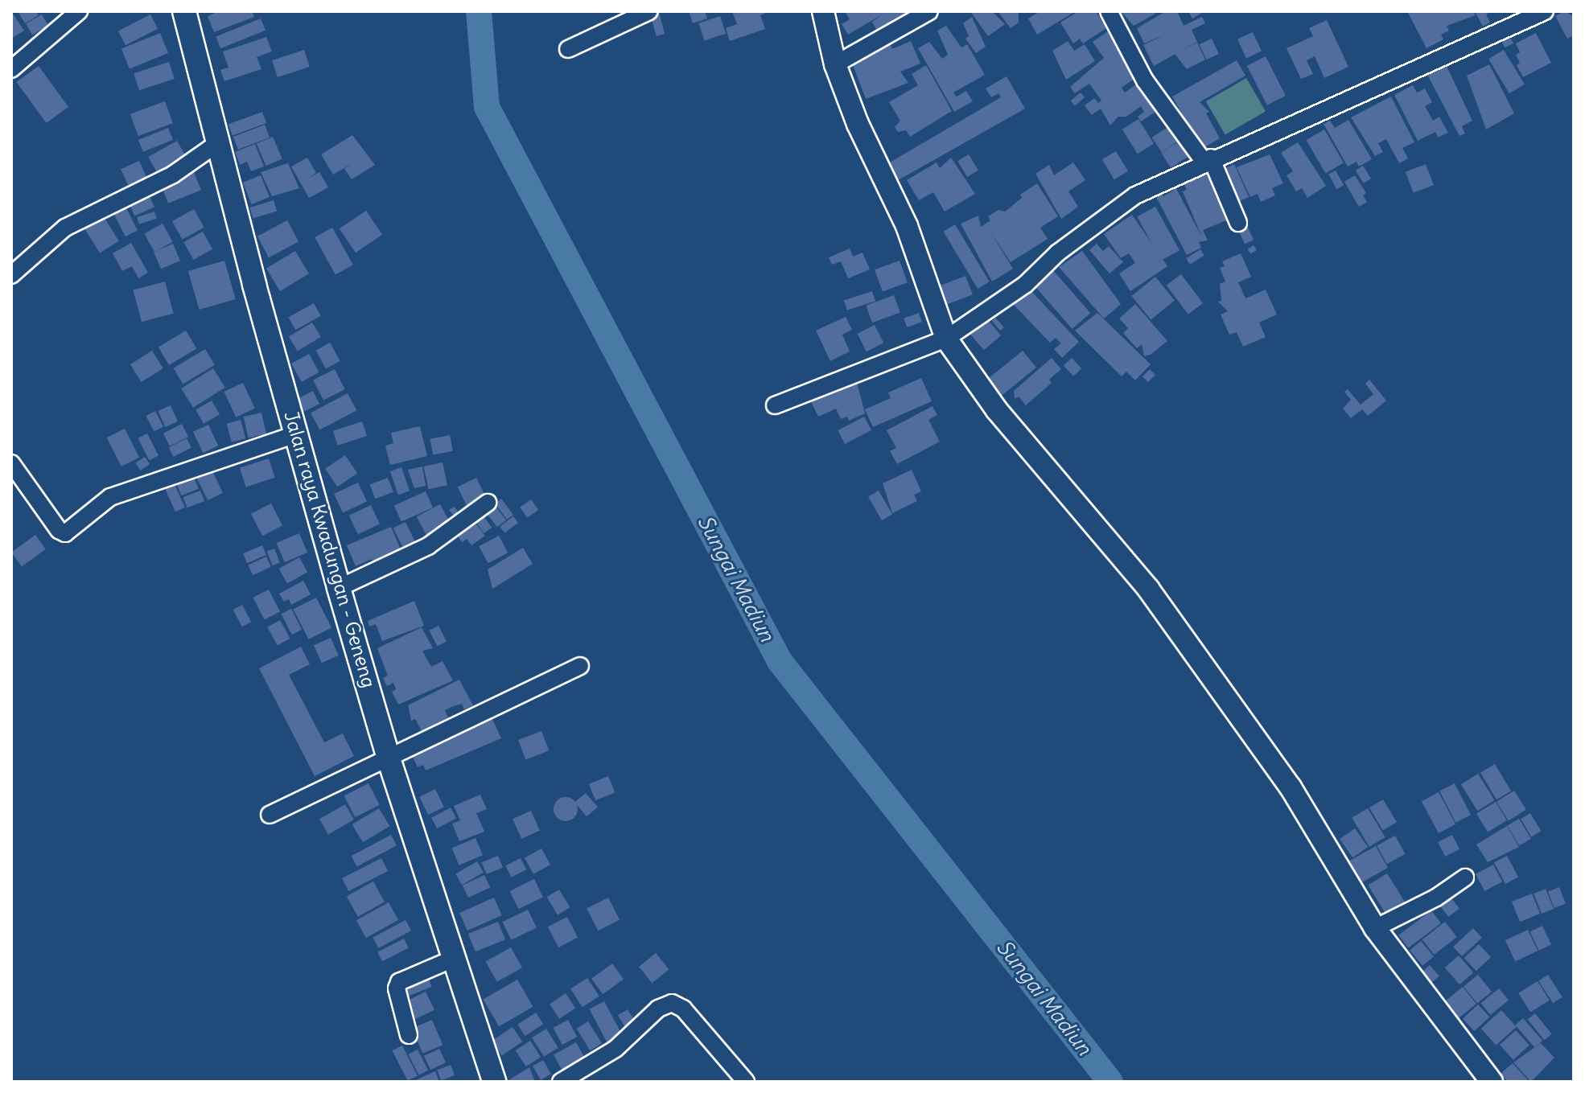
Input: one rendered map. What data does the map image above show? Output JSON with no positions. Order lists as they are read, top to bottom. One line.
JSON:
{"streets":{"main road":["Jalan raya Kwadungan - Geneng"]},"water":["Sungai Madiun"]}
